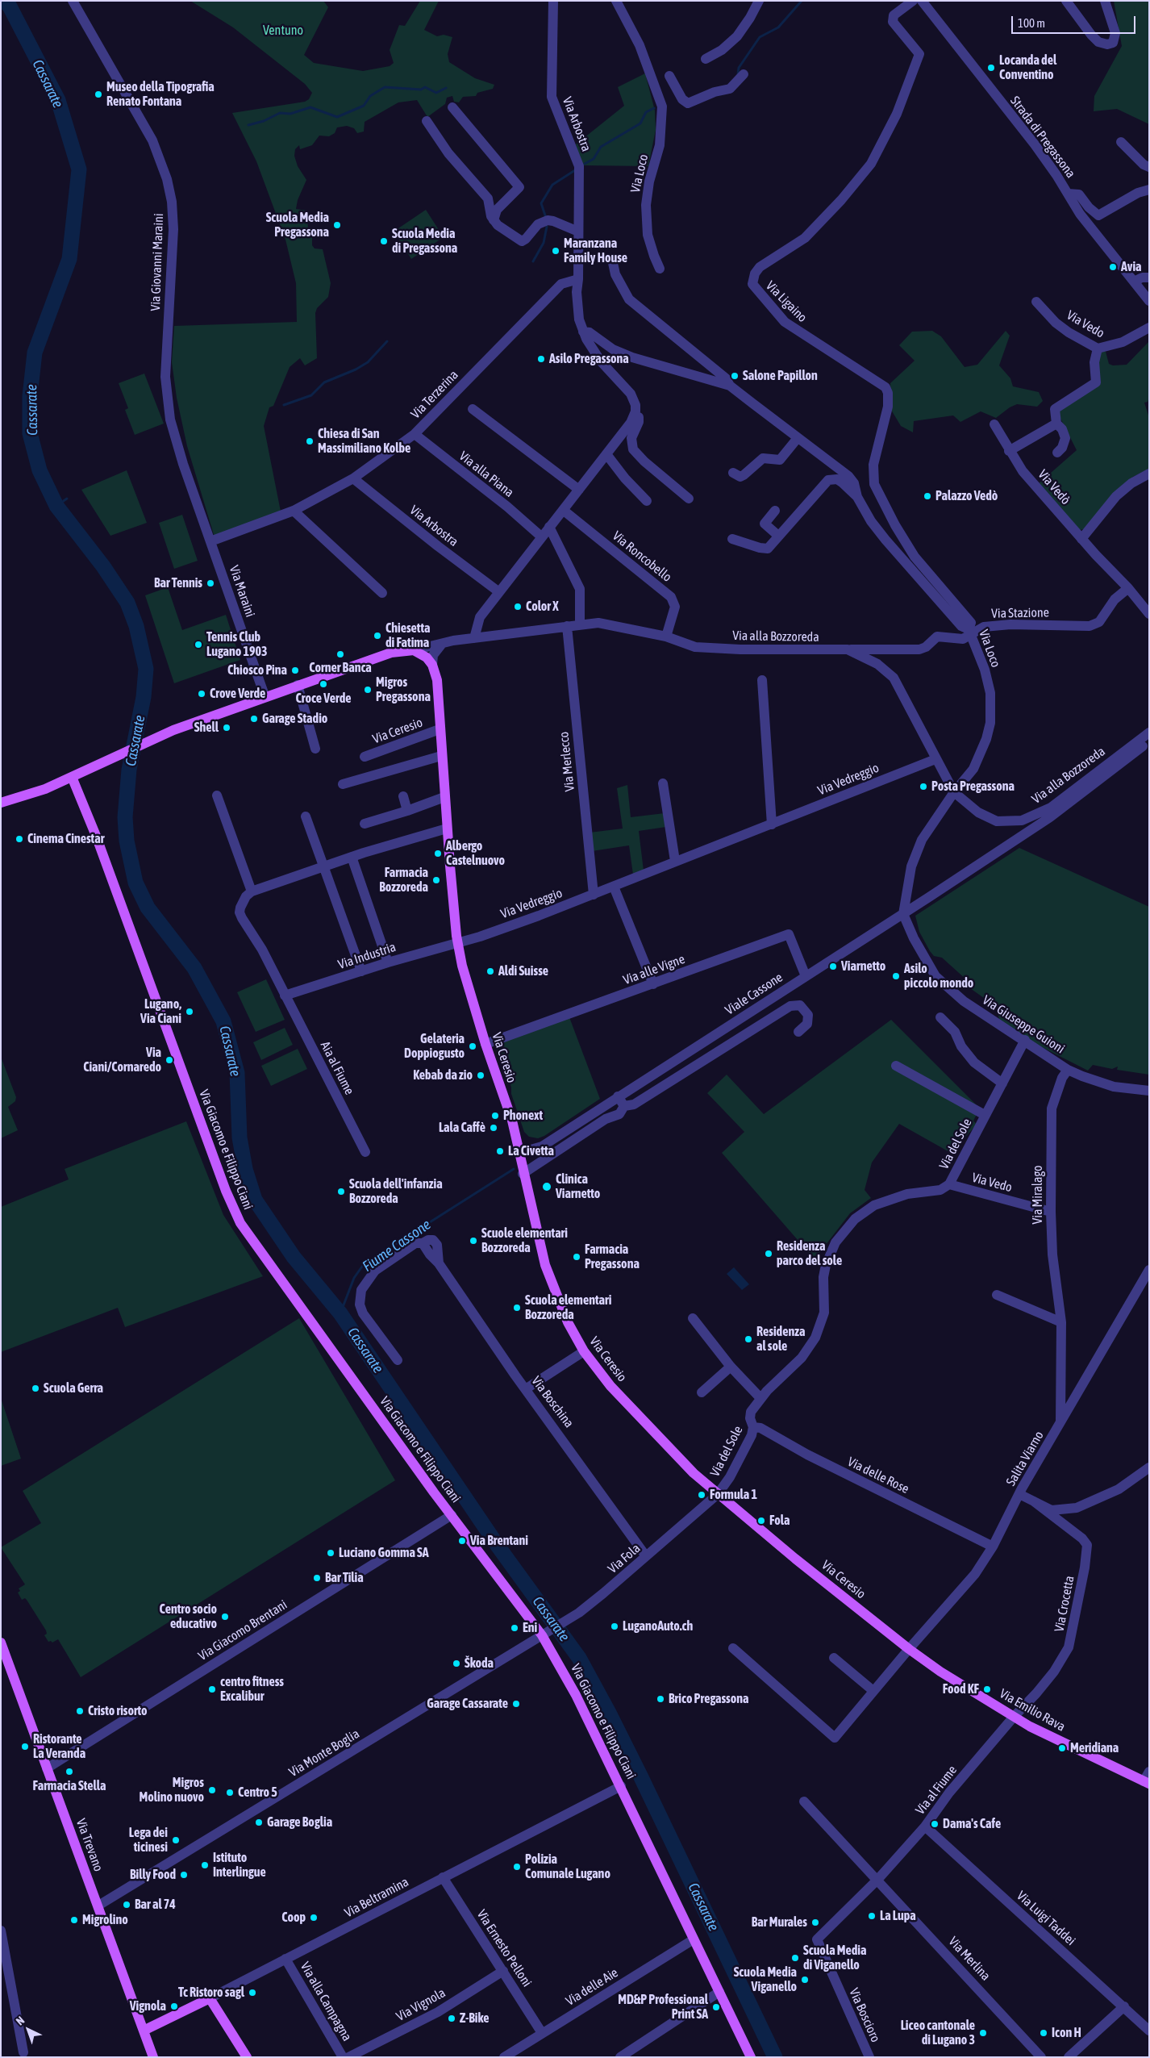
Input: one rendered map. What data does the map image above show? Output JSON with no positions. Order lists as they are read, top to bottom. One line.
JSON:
{"streets":{"main road":["Via alla Bozzoreda","Via Ceresio","Via Giacomo e Filippo Ciani","Via Emilio Rava","Via Trevano","Via Beltramina"],"street":["Via Arbostra","Strada di Pregassona","Via Loco","Via Giovanni Maraini","Via Ligaino","Via Vedo","Via Terzerina","Via alla Piana","Via Vedò","Via Roncobello","Via Maraini","Via Stazione","Via Merlecco","Via Vedreggio","Via Industria","Via alle Vigne","Viale Cassone","Via Giuseppe Guioni","Aia al Fiume","Via del Sole","Via Miralago","Via Boschina","Salita Viarno","Via delle Rose","Via Fola","Via Crocetta","Via Giacomo Brentani","Via Monte Boglia","Via al Fiume","Via Luigi Taddei","Via Ernesto Pelloni","Via Merlina","Via delle Aie","Via alla Campagna","Via Vignola","Via Boscioro"]},"crossings":[["Via Arbostra","Via Loco"],["Via Arbostra","Via Terzerina"],["Via Loco","Via Ligaino"],["Via Loco","Via Stazione"],["Via Loco","Via alla Bozzoreda"],["Via Loco","Viale Cassone"],["Via Loco","Via Giuseppe Guioni"],["Via Giovanni Maraini","Via Terzerina"],["Via Giovanni Maraini","Via Maraini"],["Via Ligaino","Via Stazione"],["Via Vedo","Via del Sole"],["Via Vedo","Via Miralago"],["Via Terzerina","Via alla Piana"],["Via Terzerina","Via Maraini"],["Via Vedò","Via Stazione"],["Via Roncobello","Via alla Bozzoreda"],["Via Maraini","Via alla Bozzoreda"],["Via Stazione","Via alla Bozzoreda"],["Via alla Bozzoreda","Via Merlecco"],["Via alla Bozzoreda","Via Vedreggio"],["Via alla Bozzoreda","Via Giacomo e Filippo Ciani"],["Via Ceresio","Via Vedreggio"],["Via Ceresio","Via Industria"],["Via Ceresio","Via alle Vigne"],["Via Ceresio","Viale Cassone"],["Via Ceresio","Via del Sole"],["Via Ceresio","Salita Viarno"],["Via Ceresio","Via Fola"],["Via Ceresio","Via Emilio Rava"],["Via Merlecco","Via Vedreggio"],["Via Vedreggio","Via Industria"],["Via Industria","Aia al Fiume"],["Via alle Vigne","Viale Cassone"],["Viale Cassone","Via Giuseppe Guioni"],["Via Giuseppe Guioni","Via del Sole"],["Via Giuseppe Guioni","Via Miralago"],["Via del Sole","Via delle Rose"],["Via del Sole","Via Fola"],["Via Giacomo e Filippo Ciani","Via Fola"],["Via Giacomo e Filippo Ciani","Via Giacomo Brentani"],["Via Giacomo e Filippo Ciani","Via Monte Boglia"],["Via Giacomo e Filippo Ciani","Via Beltramina"],["Via Giacomo e Filippo Ciani","Via delle Aie"],["Via Miralago","Salita Viarno"],["Via Boschina","Via Fola"],["Salita Viarno","Via delle Rose"],["Salita Viarno","Via Crocetta"],["Salita Viarno","Via Emilio Rava"],["Via Fola","Via Monte Boglia"],["Via Crocetta","Via Emilio Rava"],["Via Crocetta","Via al Fiume"],["Via Giacomo Brentani","Via Trevano"],["Via Emilio Rava","Via al Fiume"],["Via Monte Boglia","Via Trevano"],["Via al Fiume","Via Luigi Taddei"],["Via al Fiume","Via Merlina"],["Via al Fiume","Via Boscioro"],["Via Trevano","Via Beltramina"],["Via Beltramina","Via Ernesto Pelloni"],["Via Beltramina","Via alla Campagna"],["Via Ernesto Pelloni","Via delle Aie"],["Via Ernesto Pelloni","Via Vignola"]],"water":["Cassarate","Fiume Cassone"],"parks":["Ventuno"],"places":["Locanda del Conventino","Museo della Tipografia Renato Fontana","Scuola Media Pregassona","Scuola Media di Pregassona","Maranzana Family House","Avia","Asilo Pregassona","Salone Papillon","Chiesa di San Massimiliano Kolbe","Palazzo Vedò","Bar Tennis","Color X","Chiesetta di Fatima","Tennis Club Lugano 1903","Corner Banca","Chiosco Pina","Croce Verde","Migros Pregassona","Crove Verde","Garage Stadio","Shell","Posta Pregassona","Cinema Cinestar","Albergo Castelnuovo","Farmacia Bozzoreda","Viarnetto","Aldi Suisse","Asilo piccolo mondo","Lugano, Via Ciani","Gelateria Doppiogusto","Via Ciani/Cornaredo","Kebab da zio","Phonext","Lala Caffè","La Civetta","Clinica Viarnetto","Scuola dell'infanzia Bozzoreda","Scuole elementari Bozzoreda","Residenza parco del sole","Farmacia Pregassona","Scuola elementari Bozzoreda","Residenza al sole","Scuola Gerra","Formula 1","Fola","Via Brentani","Luciano Gomma SA","Bar Tilia","Centro socio educativo","LuganoAuto.ch","Eni","Škoda","centro fitness Excalibur","Food KF","Brico Pregassona","Garage Cassarate","Cristo risorto","Ristorante La Veranda","Meridiana","Farmacia Stella","Migros Molino nuovo","Centro 5","Garage Boglia","Dama's Cafe","Lega dei ticinesi","Istituto Interlingue","Polizia Comunale Lugano","Billy Food","Bar al 74","La Lupa","Coop","Migrolino","Bar Murales","Scuola Media di Viganello","Scuola Media Viganello","Tc Ristoro sagl","Vignola","MD&P Professional Print SA","Z-Bike","Liceo cantonale di Lugano 3","Icon H"],"scale_bar":"100 m","north":"top left"}
